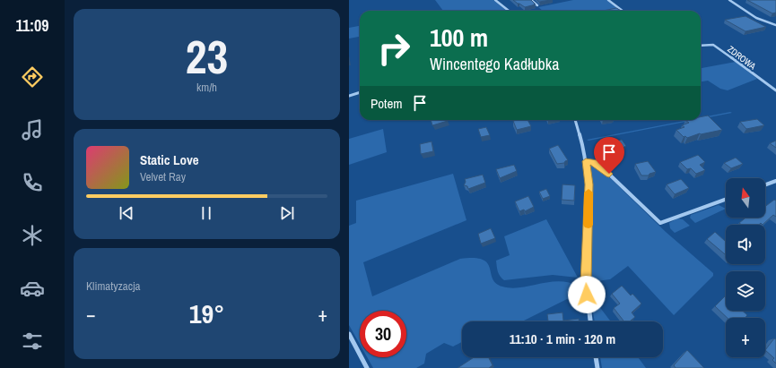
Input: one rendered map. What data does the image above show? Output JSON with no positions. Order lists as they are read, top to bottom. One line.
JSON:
{"streets":{"street":["ZDROWA"]},"north":"top","page":{"tabs":"11:09","tile":[["23","km/h"],"Klimatyzacja"],"turn":["100 m","Wincentego Kadłubka"],"then":"Potem","song":["Static Love","Velvet Ray"],"map_buttons":"+","heat":["−","19°","+"],"limit":"30","trip":"11:10 · 1 min · 120 m"}}
